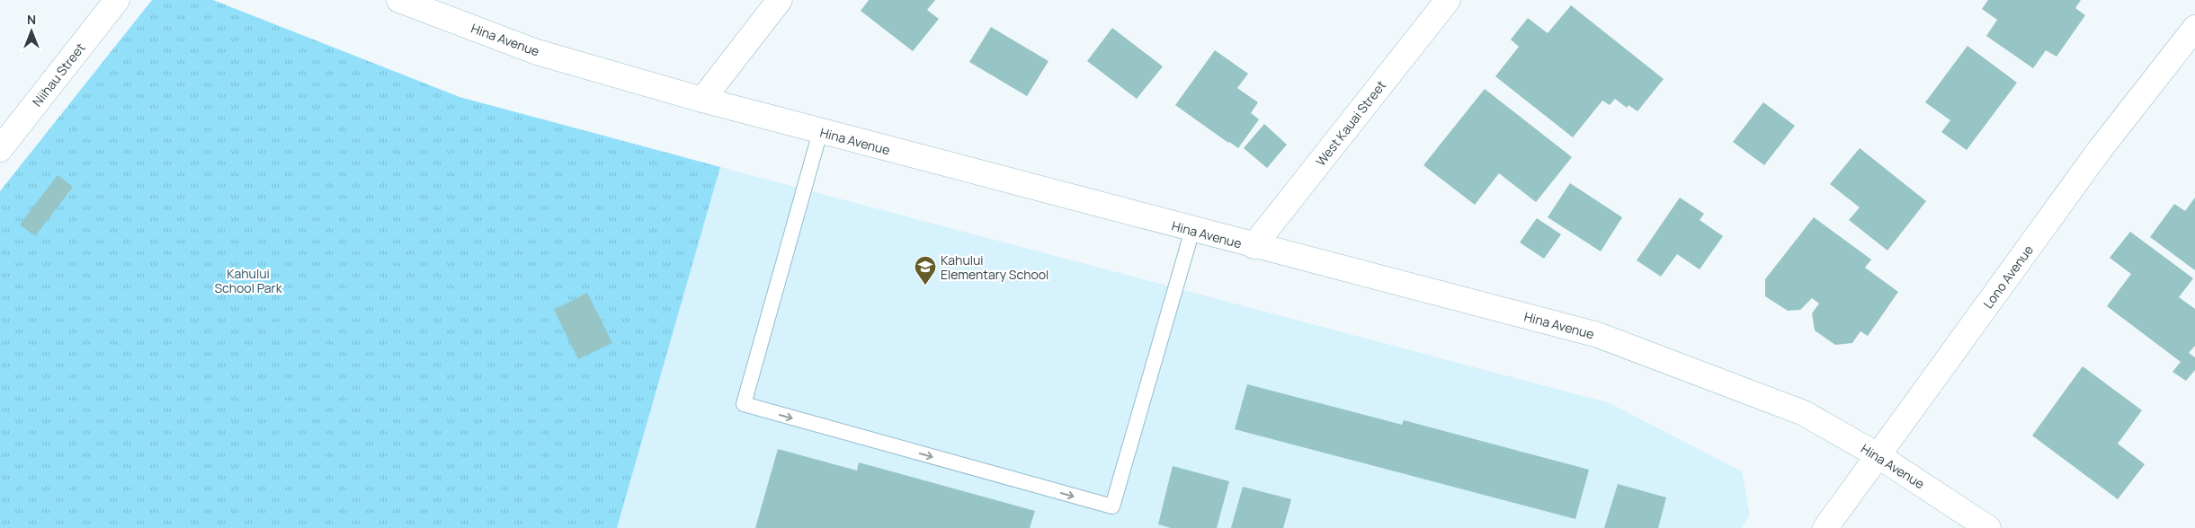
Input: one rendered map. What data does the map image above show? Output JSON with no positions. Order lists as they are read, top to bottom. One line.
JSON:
{"streets":{"street":["Hina Avenue","Niihau Street","West Kauai Street","Lono Avenue"]},"crossings":[["Hina Avenue","West Kauai Street"],["Hina Avenue","Lono Avenue"]],"parks":["Kahului School Park"],"places":{"school or university":["Kahului Elementary School"]},"north":"top"}
